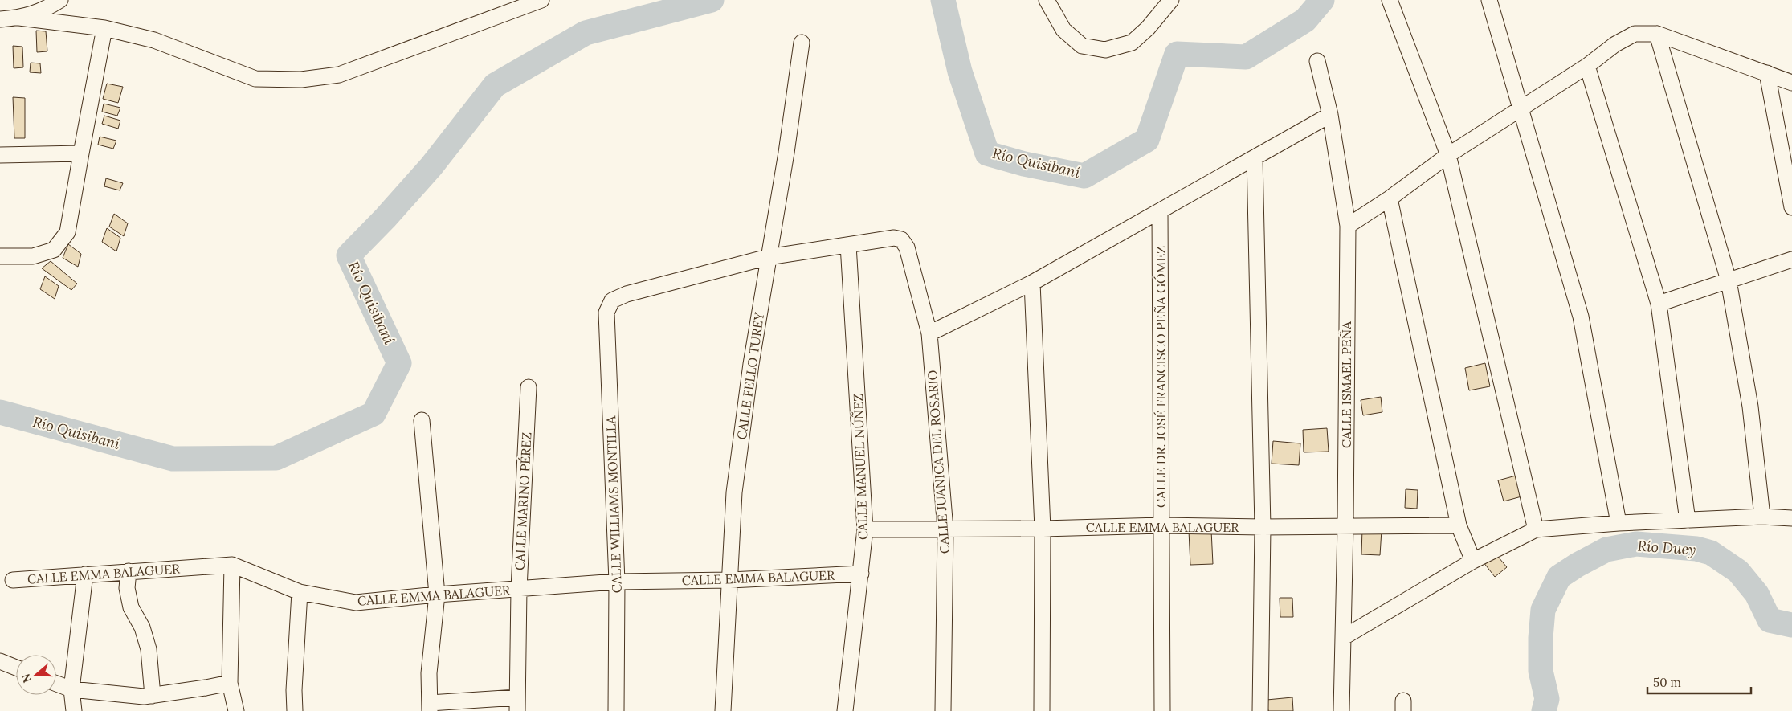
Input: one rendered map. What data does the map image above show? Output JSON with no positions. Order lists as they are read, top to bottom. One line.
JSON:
{"streets":{"street":["CALLE FELLO TUREY","CALLE DR. JOSÉ FRANCISCO PEÑA GÓMEZ","CALLE ISMAEL PEÑA","CALLE JUANICA DEL ROSARIO","CALLE MANUEL NÚÑEZ","CALLE MARINO PÉREZ","CALLE WILLIAMS MONTILLA","CALLE EMMA BALAGUER"]},"crossings":[["CALLE FELLO TUREY","CALLE WILLIAMS MONTILLA"],["CALLE FELLO TUREY","CALLE EMMA BALAGUER"],["CALLE DR. JOSÉ FRANCISCO PEÑA GÓMEZ","CALLE EMMA BALAGUER"],["CALLE ISMAEL PEÑA","CALLE EMMA BALAGUER"],["CALLE JUANICA DEL ROSARIO","CALLE MANUEL NÚÑEZ"],["CALLE JUANICA DEL ROSARIO","CALLE EMMA BALAGUER"],["CALLE MANUEL NÚÑEZ","CALLE EMMA BALAGUER"],["CALLE MARINO PÉREZ","CALLE EMMA BALAGUER"],["CALLE WILLIAMS MONTILLA","CALLE EMMA BALAGUER"]],"water":["Río Quisibaní","Río Duey"],"scale_bar":"50 m","north":"left"}
